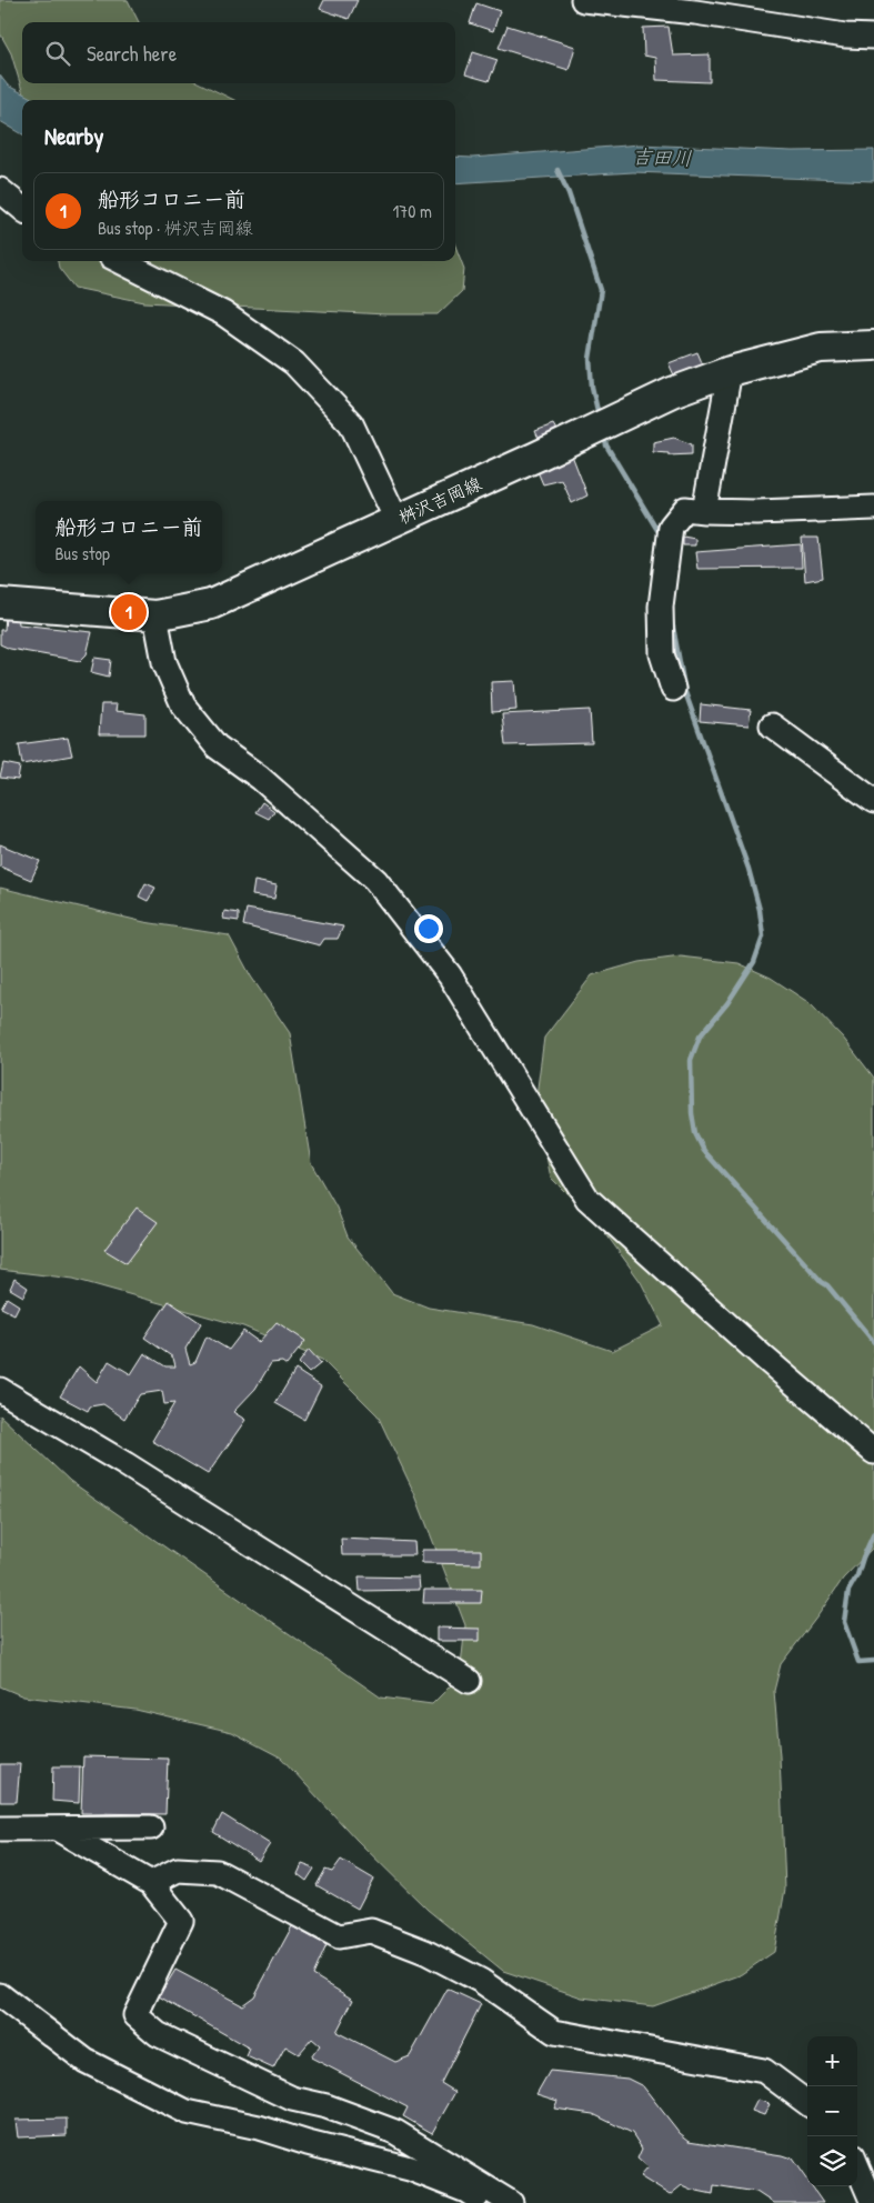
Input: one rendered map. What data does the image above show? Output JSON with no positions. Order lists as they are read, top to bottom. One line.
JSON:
{"streets":{"main road":["桝沢吉岡線"]},"water":["吉田川"],"page":{"search":"Search here","heading":"Nearby","list":[{"mark":"1","name":"船形コロニー前","note":"Bus stop · 桝沢吉岡線","value":"170 m"}],"popup":["船形コロニー前","Bus stop"],"pins":"1","map_buttons":["+","−"]}}
